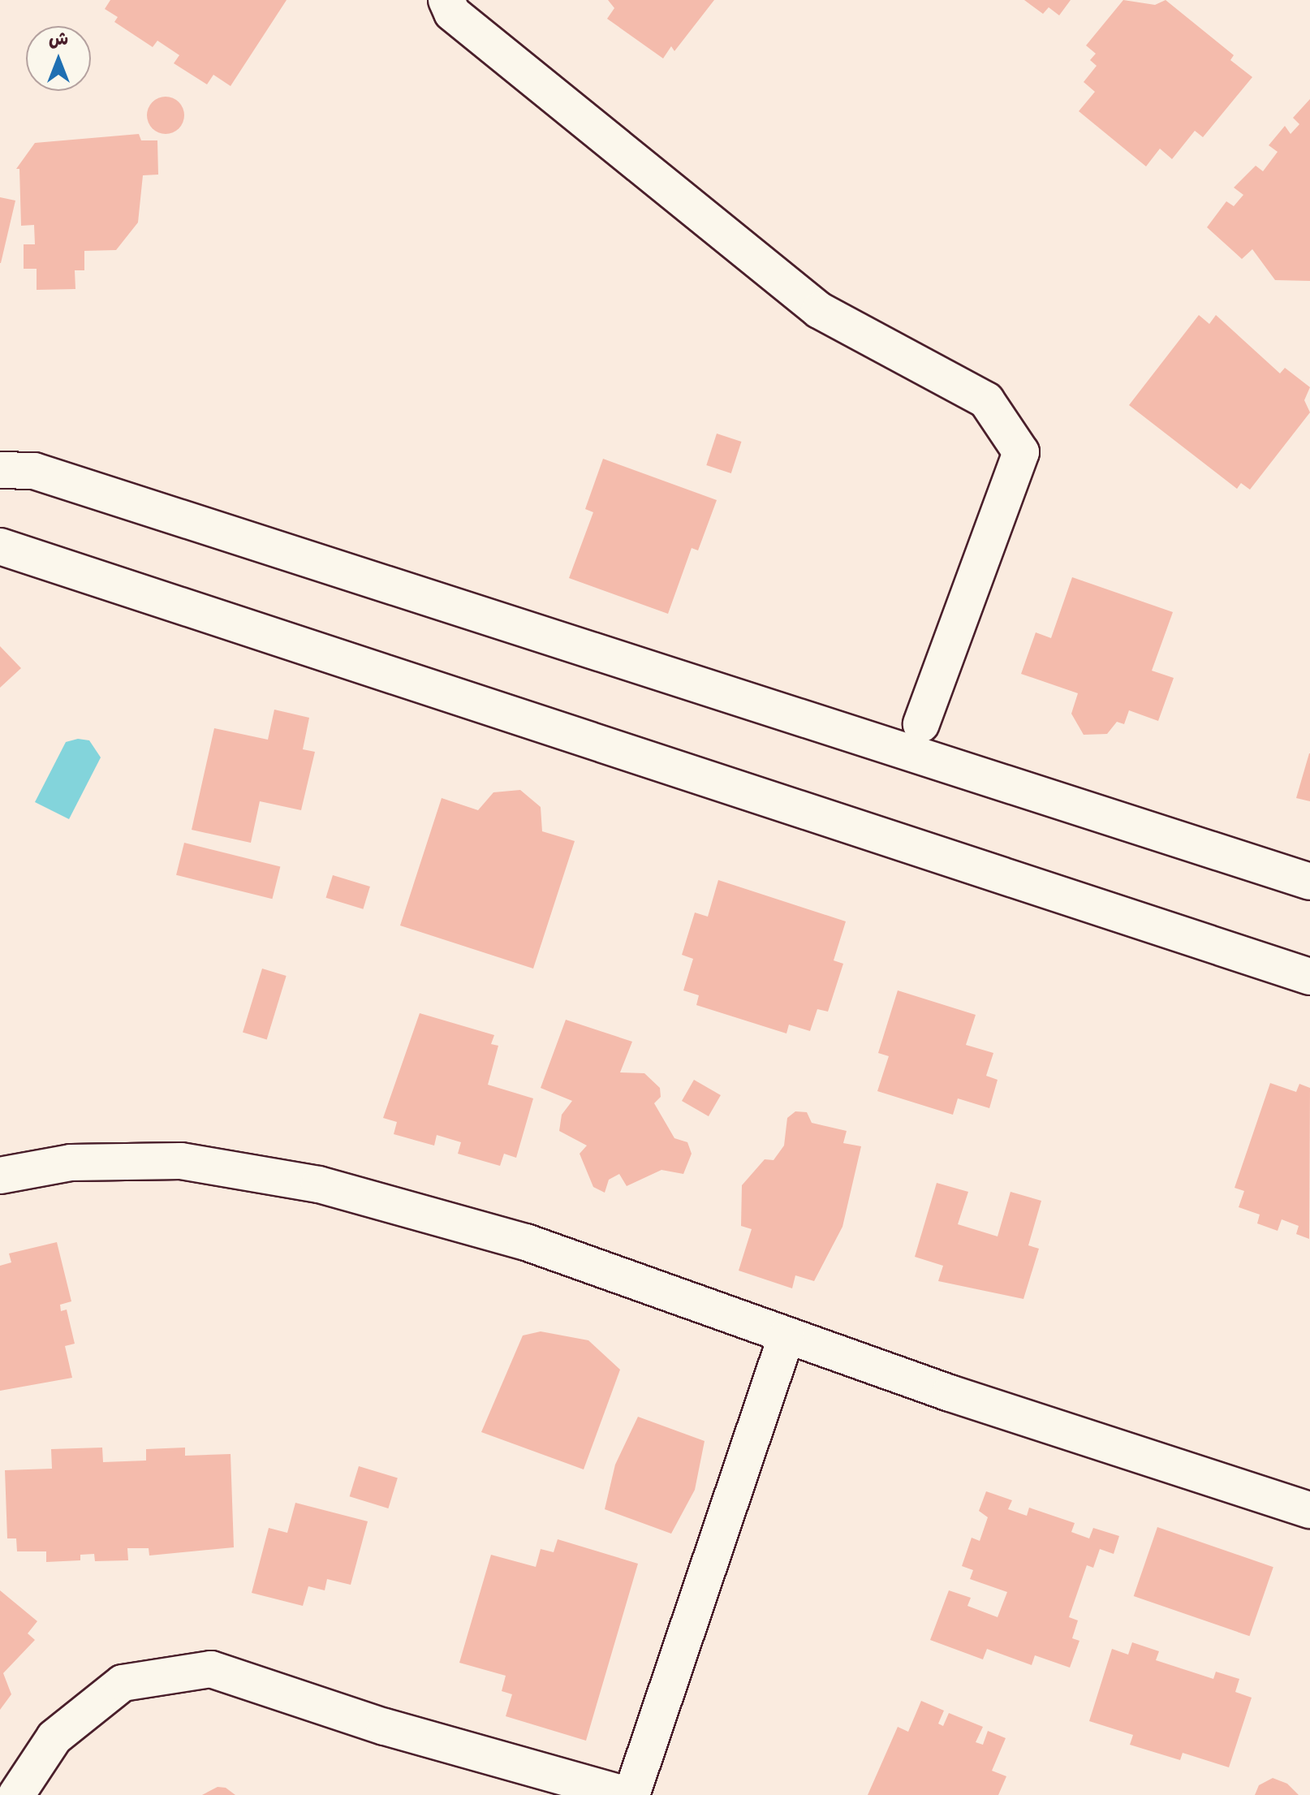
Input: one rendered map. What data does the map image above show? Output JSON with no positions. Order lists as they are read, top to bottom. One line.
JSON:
{"north":"top"}
